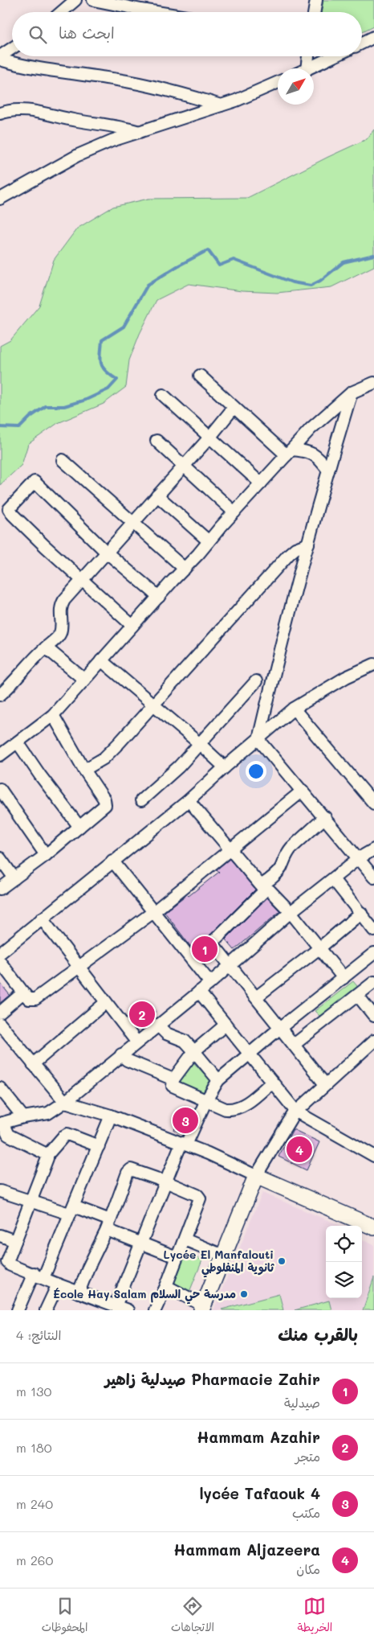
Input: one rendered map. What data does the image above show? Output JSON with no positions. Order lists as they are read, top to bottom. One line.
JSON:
{"places":["Lycée El Manfalouti ثانوية المنفلوطي","École Hay Salam مدرسة حي السلام"],"north":"top right","page":{"search":"ابحث هنا","pins":["1","2","3","4"],"heading":["بالقرب منك","النتائج: 4"],"list":[{"mark":"1","name":"Pharmacie Zahir صيدلية زاهير","note":"صيدلية","value":"130 m"},{"mark":"2","name":"Hammam Azahir","note":"متجر","value":"180 m"},{"mark":"3","name":"lycée Tafaouk 4","note":"مكتب","value":"240 m"},{"mark":"4","name":"Hammam Aljazeera","note":"مكان","value":"260 m"}],"nav":["الخريطة","الاتجاهات","المحفوظات"]}}
